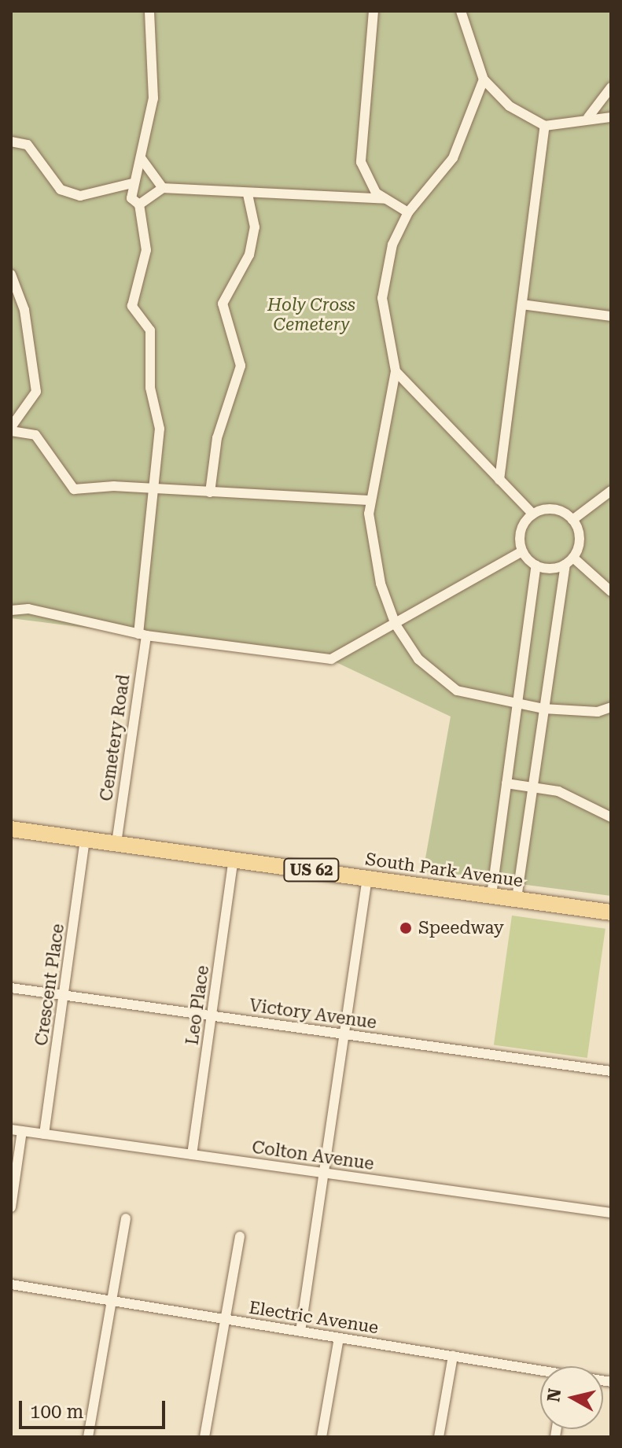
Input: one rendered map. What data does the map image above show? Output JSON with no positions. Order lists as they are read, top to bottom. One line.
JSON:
{"streets":{"main road":["US 62","South Park Avenue"],"street":["Cemetery Road","Crescent Place","Leo Place","Victory Avenue","Colton Avenue","Electric Avenue"]},"crossings":[["Cemetery Road","South Park Avenue"],["South Park Avenue","Crescent Place"],["South Park Avenue","Leo Place"],["Crescent Place","Victory Avenue"],["Crescent Place","Colton Avenue"],["Leo Place","Victory Avenue"],["Leo Place","Colton Avenue"]],"parks":["Holy Cross Cemetery"],"places":["Speedway"],"scale_bar":"100 m","north":"left"}
